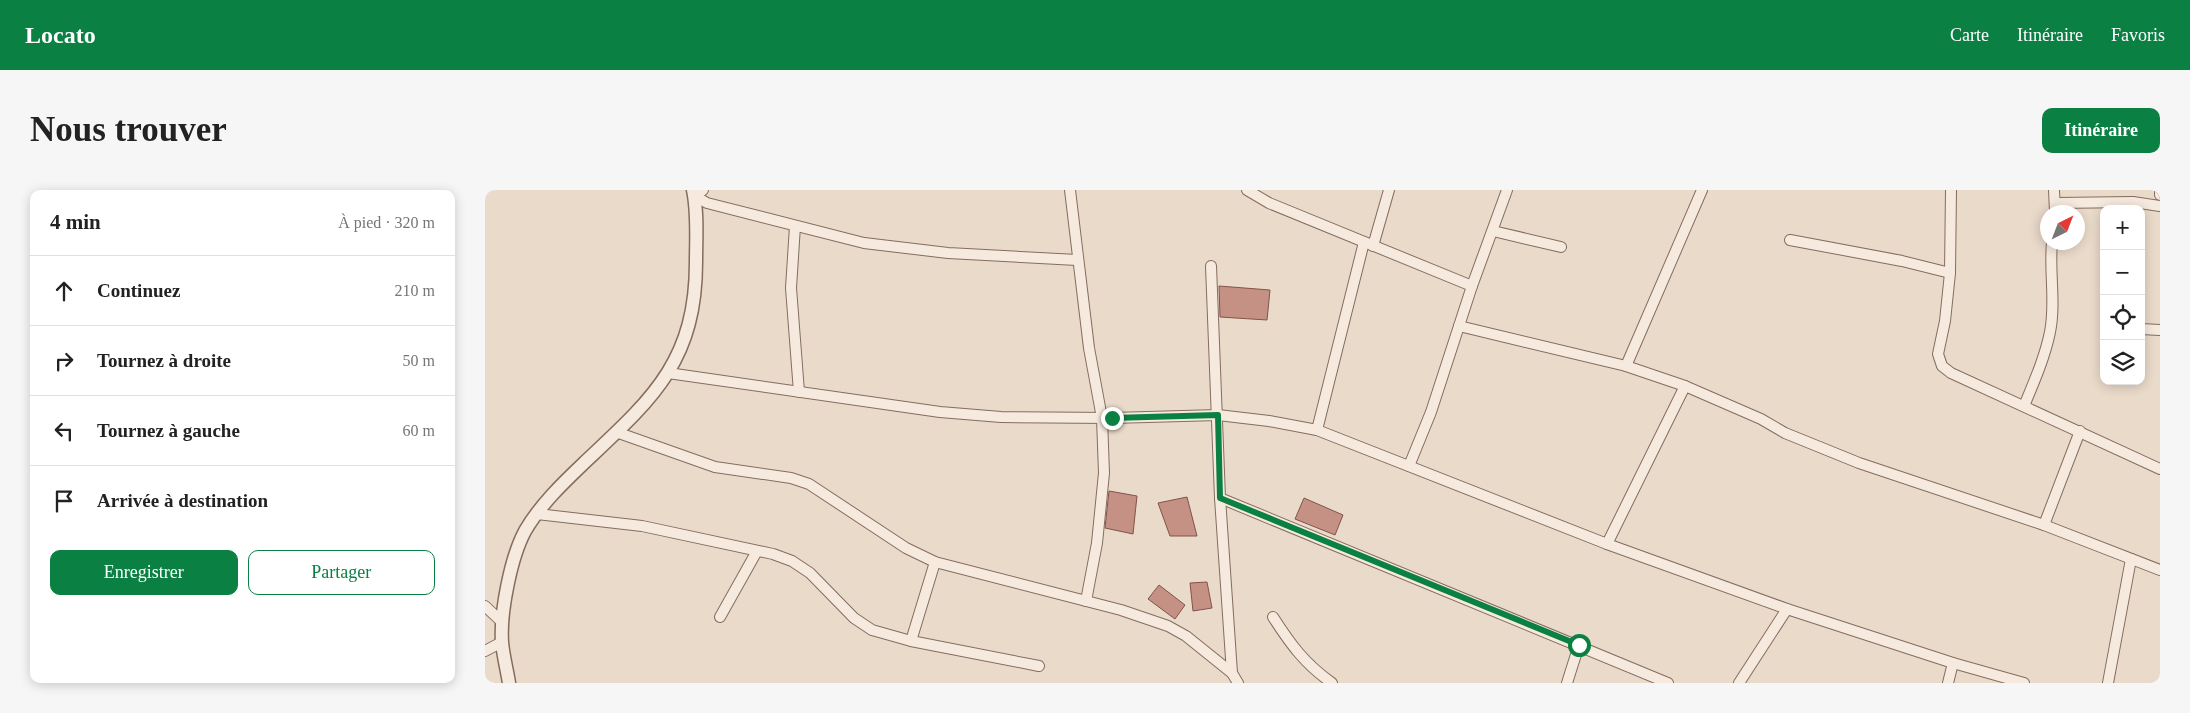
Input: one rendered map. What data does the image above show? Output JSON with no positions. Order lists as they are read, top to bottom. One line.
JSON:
{"north":"top right","page":{"header":"Locato","nav":["Carte","Itinéraire","Favoris"],"buttons":["Itinéraire",["Enregistrer","Partager"]],"title":"Nous trouver","heading":["4 min","À pied · 320 m"],"map_buttons":["+","−"],"list":[["Continuez","210 m"],["Tournez à droite","50 m"],["Tournez à gauche","60 m"],"Arrivée à destination"]}}
